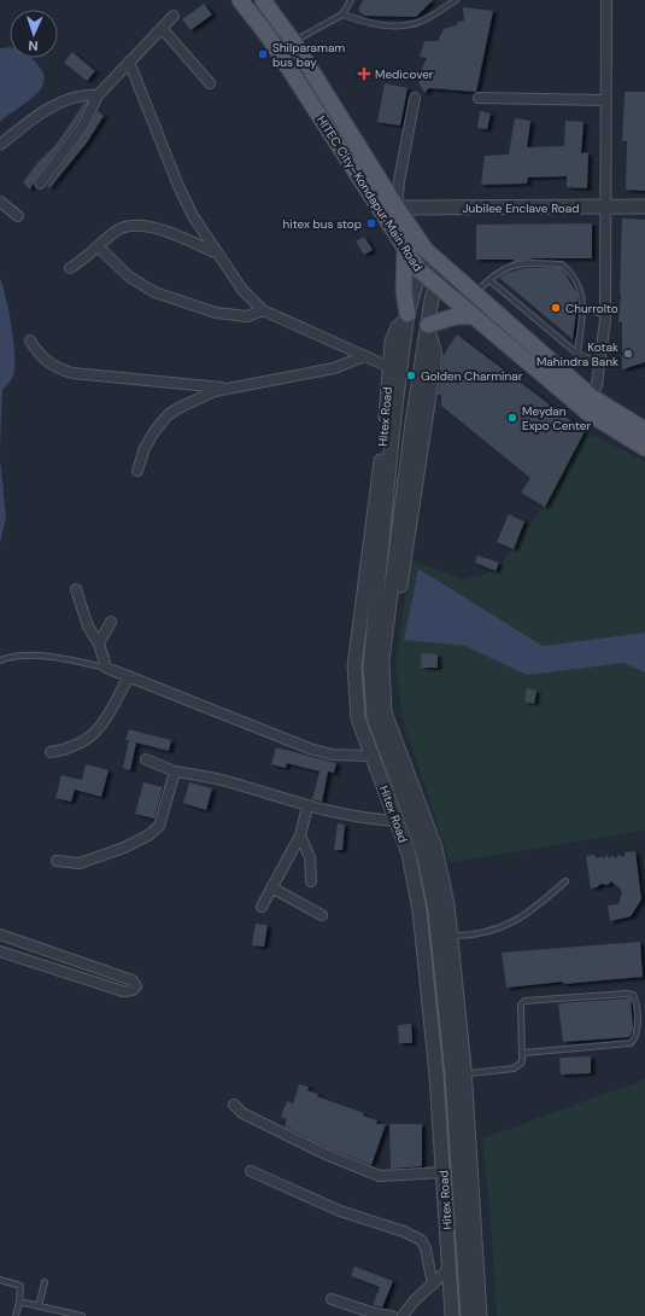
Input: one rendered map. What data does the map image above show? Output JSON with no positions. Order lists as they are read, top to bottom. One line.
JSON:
{"streets":{"main road":["HITEC City–Kondapur Main Road"],"street":["Jubilee Enclave Road","Hitex Road"]},"crossings":[["HITEC City–Kondapur Main Road","Jubilee Enclave Road"],["HITEC City–Kondapur Main Road","Hitex Road"]],"places":{"transit":["Shilparamam bus bay","hitex bus stop"],"health":["Medicover"],"other":["Churrolto","Kotak Mahindra Bank","Golden Charminar","Meydan Expo Center"]},"north":"bottom"}
